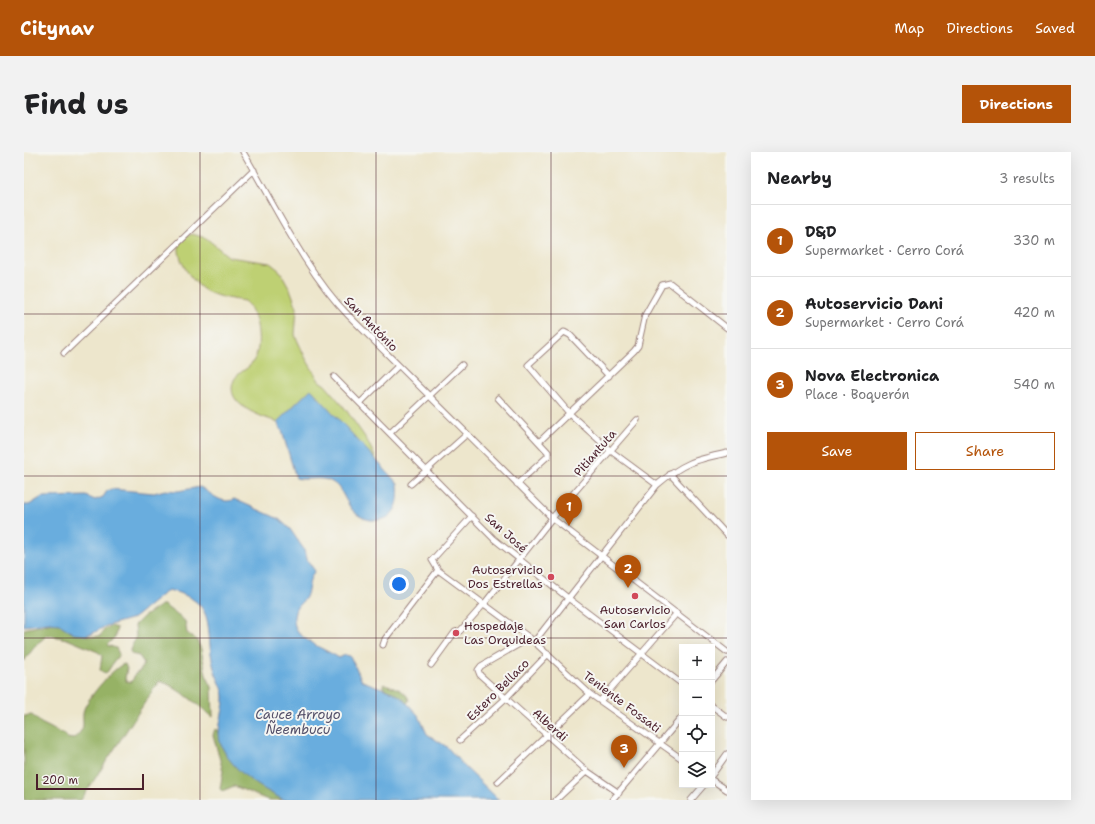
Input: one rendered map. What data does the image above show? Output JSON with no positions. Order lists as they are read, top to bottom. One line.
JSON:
{"streets":{"street":["San António","Pitiantuta","San José","Estero Bellaco","Teniente Fossati","Alberdi"]},"crossings":[["San António","Pitiantuta"],["Pitiantuta","San José"],["Pitiantuta","Teniente Fossati"],["Estero Bellaco","Teniente Fossati"],["Estero Bellaco","Alberdi"],["Teniente Fossati","Alberdi"]],"water":["Cauce Arroyo Ñeembucu"],"places":["Autoservicio Dos Estrellas","Autoservicio San Carlos","Hospedaje Las Orquideas"],"scale_bar":"200 m","page":{"header":"Citynav","nav":["Map","Directions","Saved"],"title":"Find us","buttons":["Directions",["Save","Share"]],"heading":["Nearby","3 results"],"list":[{"mark":"1","name":"D&D","note":"Supermarket · Cerro Corá","value":"330 m"},{"mark":"2","name":"Autoservicio Dani","note":"Supermarket · Cerro Corá","value":"420 m"},{"mark":"3","name":"Nova Electronica","note":"Place · Boquerón","value":"540 m"}],"pins":["1","2","3"],"map_buttons":["+","−"],"scale":"200 m"}}
